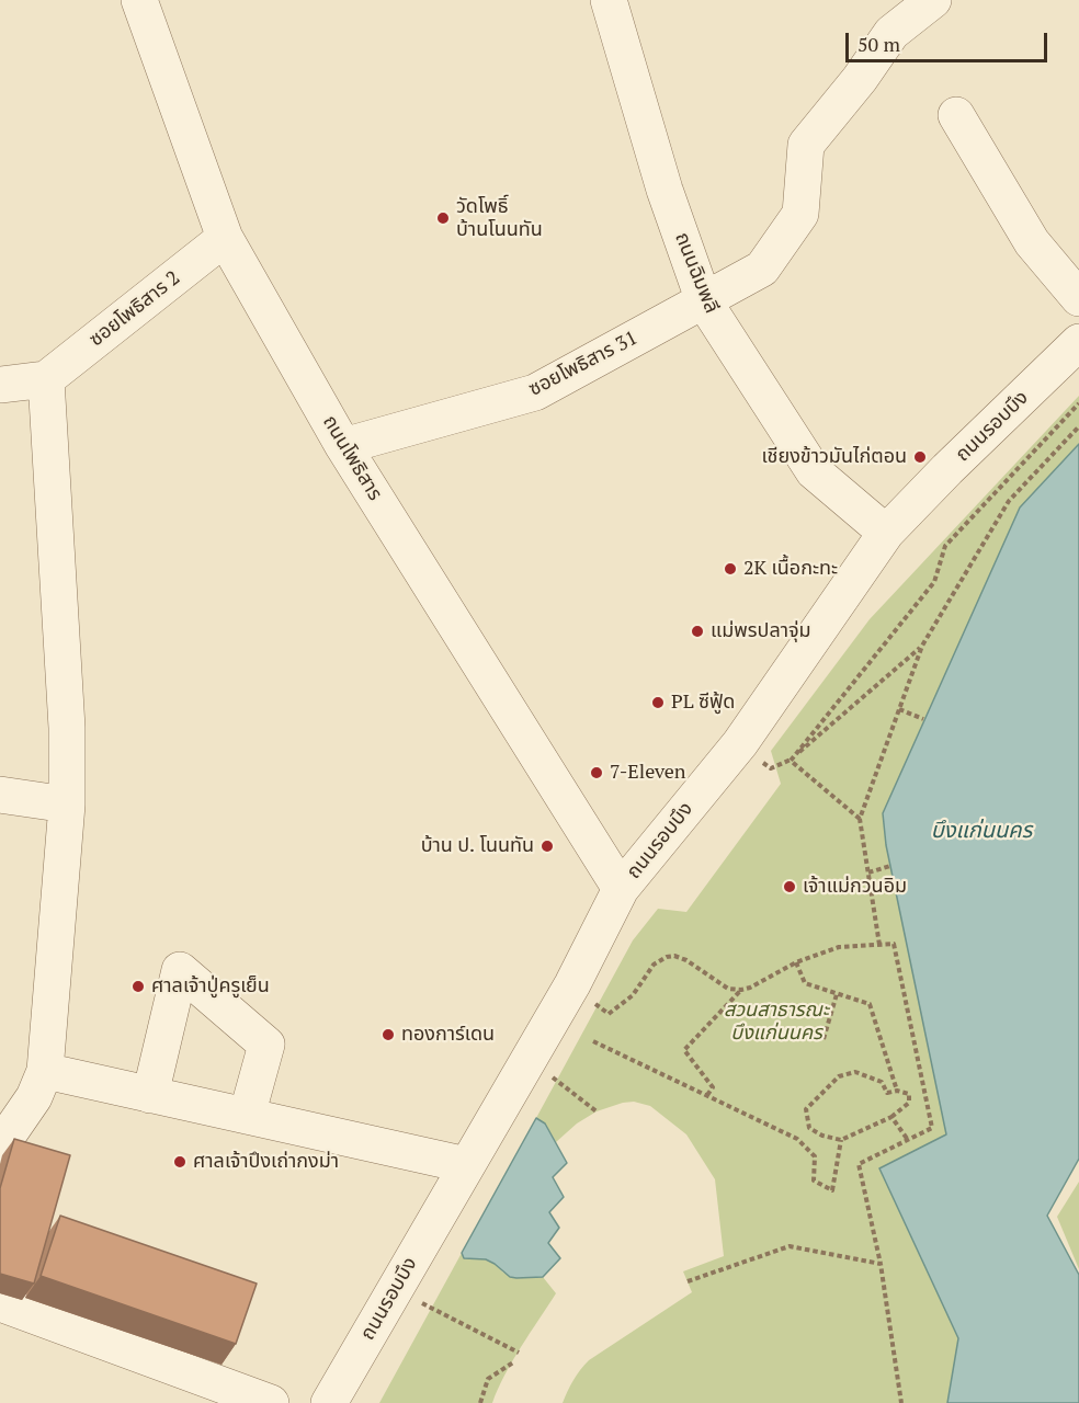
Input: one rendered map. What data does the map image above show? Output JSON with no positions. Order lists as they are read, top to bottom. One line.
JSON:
{"streets":{"street":["ถนนฉิมพลี","ซอยโพธิสาร 2","ซอยโพธิสาร 31","ถนนรอบบึง","ถนนโพธิสาร"]},"crossings":[["ถนนฉิมพลี","ซอยโพธิสาร 31"],["ถนนฉิมพลี","ถนนรอบบึง"],["ซอยโพธิสาร 2","ถนนโพธิสาร"],["ซอยโพธิสาร 31","ถนนโพธิสาร"],["ถนนรอบบึง","ถนนโพธิสาร"]],"water":["บึงแก่นนคร"],"parks":["สวนสาธารณะ บึงแก่นนคร"],"places":["วัดโพธิ์ บ้านโนนทัน","เชียงข้าวมันไก่ตอน","2K เนื้อกะทะ","แม่พรปลาจุ่ม","PL ซีฟู้ด","7-Eleven","บ้าน ป. โนนทัน","เจ้าแม่กวนอิม","ศาลเจ้าปู่ครูเย็น","ทองการ์เดน","ศาลเจ้าปึงเถ่ากงม่า"],"scale_bar":"50 m"}
